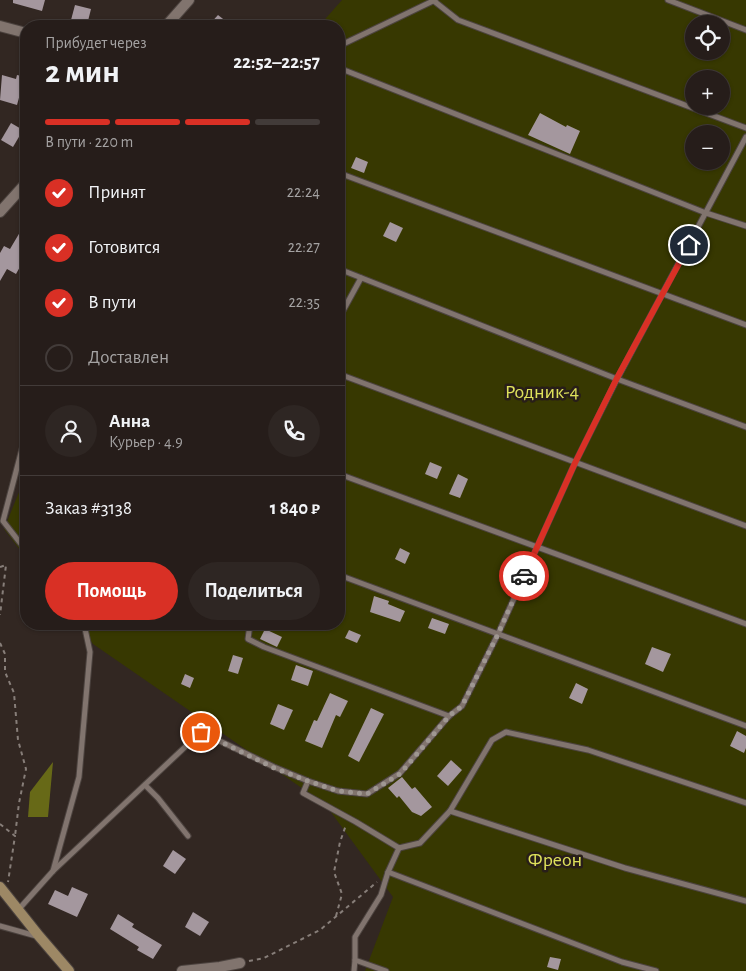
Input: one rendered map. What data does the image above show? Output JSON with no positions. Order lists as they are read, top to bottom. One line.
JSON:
{"parks":["Родник-4","Фреон"],"page":{"map_buttons":["+","−"],"heading":["2 мин","Прибудет через","22:52–22:57"],"panel":["Анна","Курьер · 4.9","Заказ #3138","1 840 ₽"],"bar":"В пути · 220 m","list":[["Принят","22:24"],["Готовится","22:27"],["В пути","22:35"],"Доставлен"],"buttons":["Помощь","Поделиться"]}}
